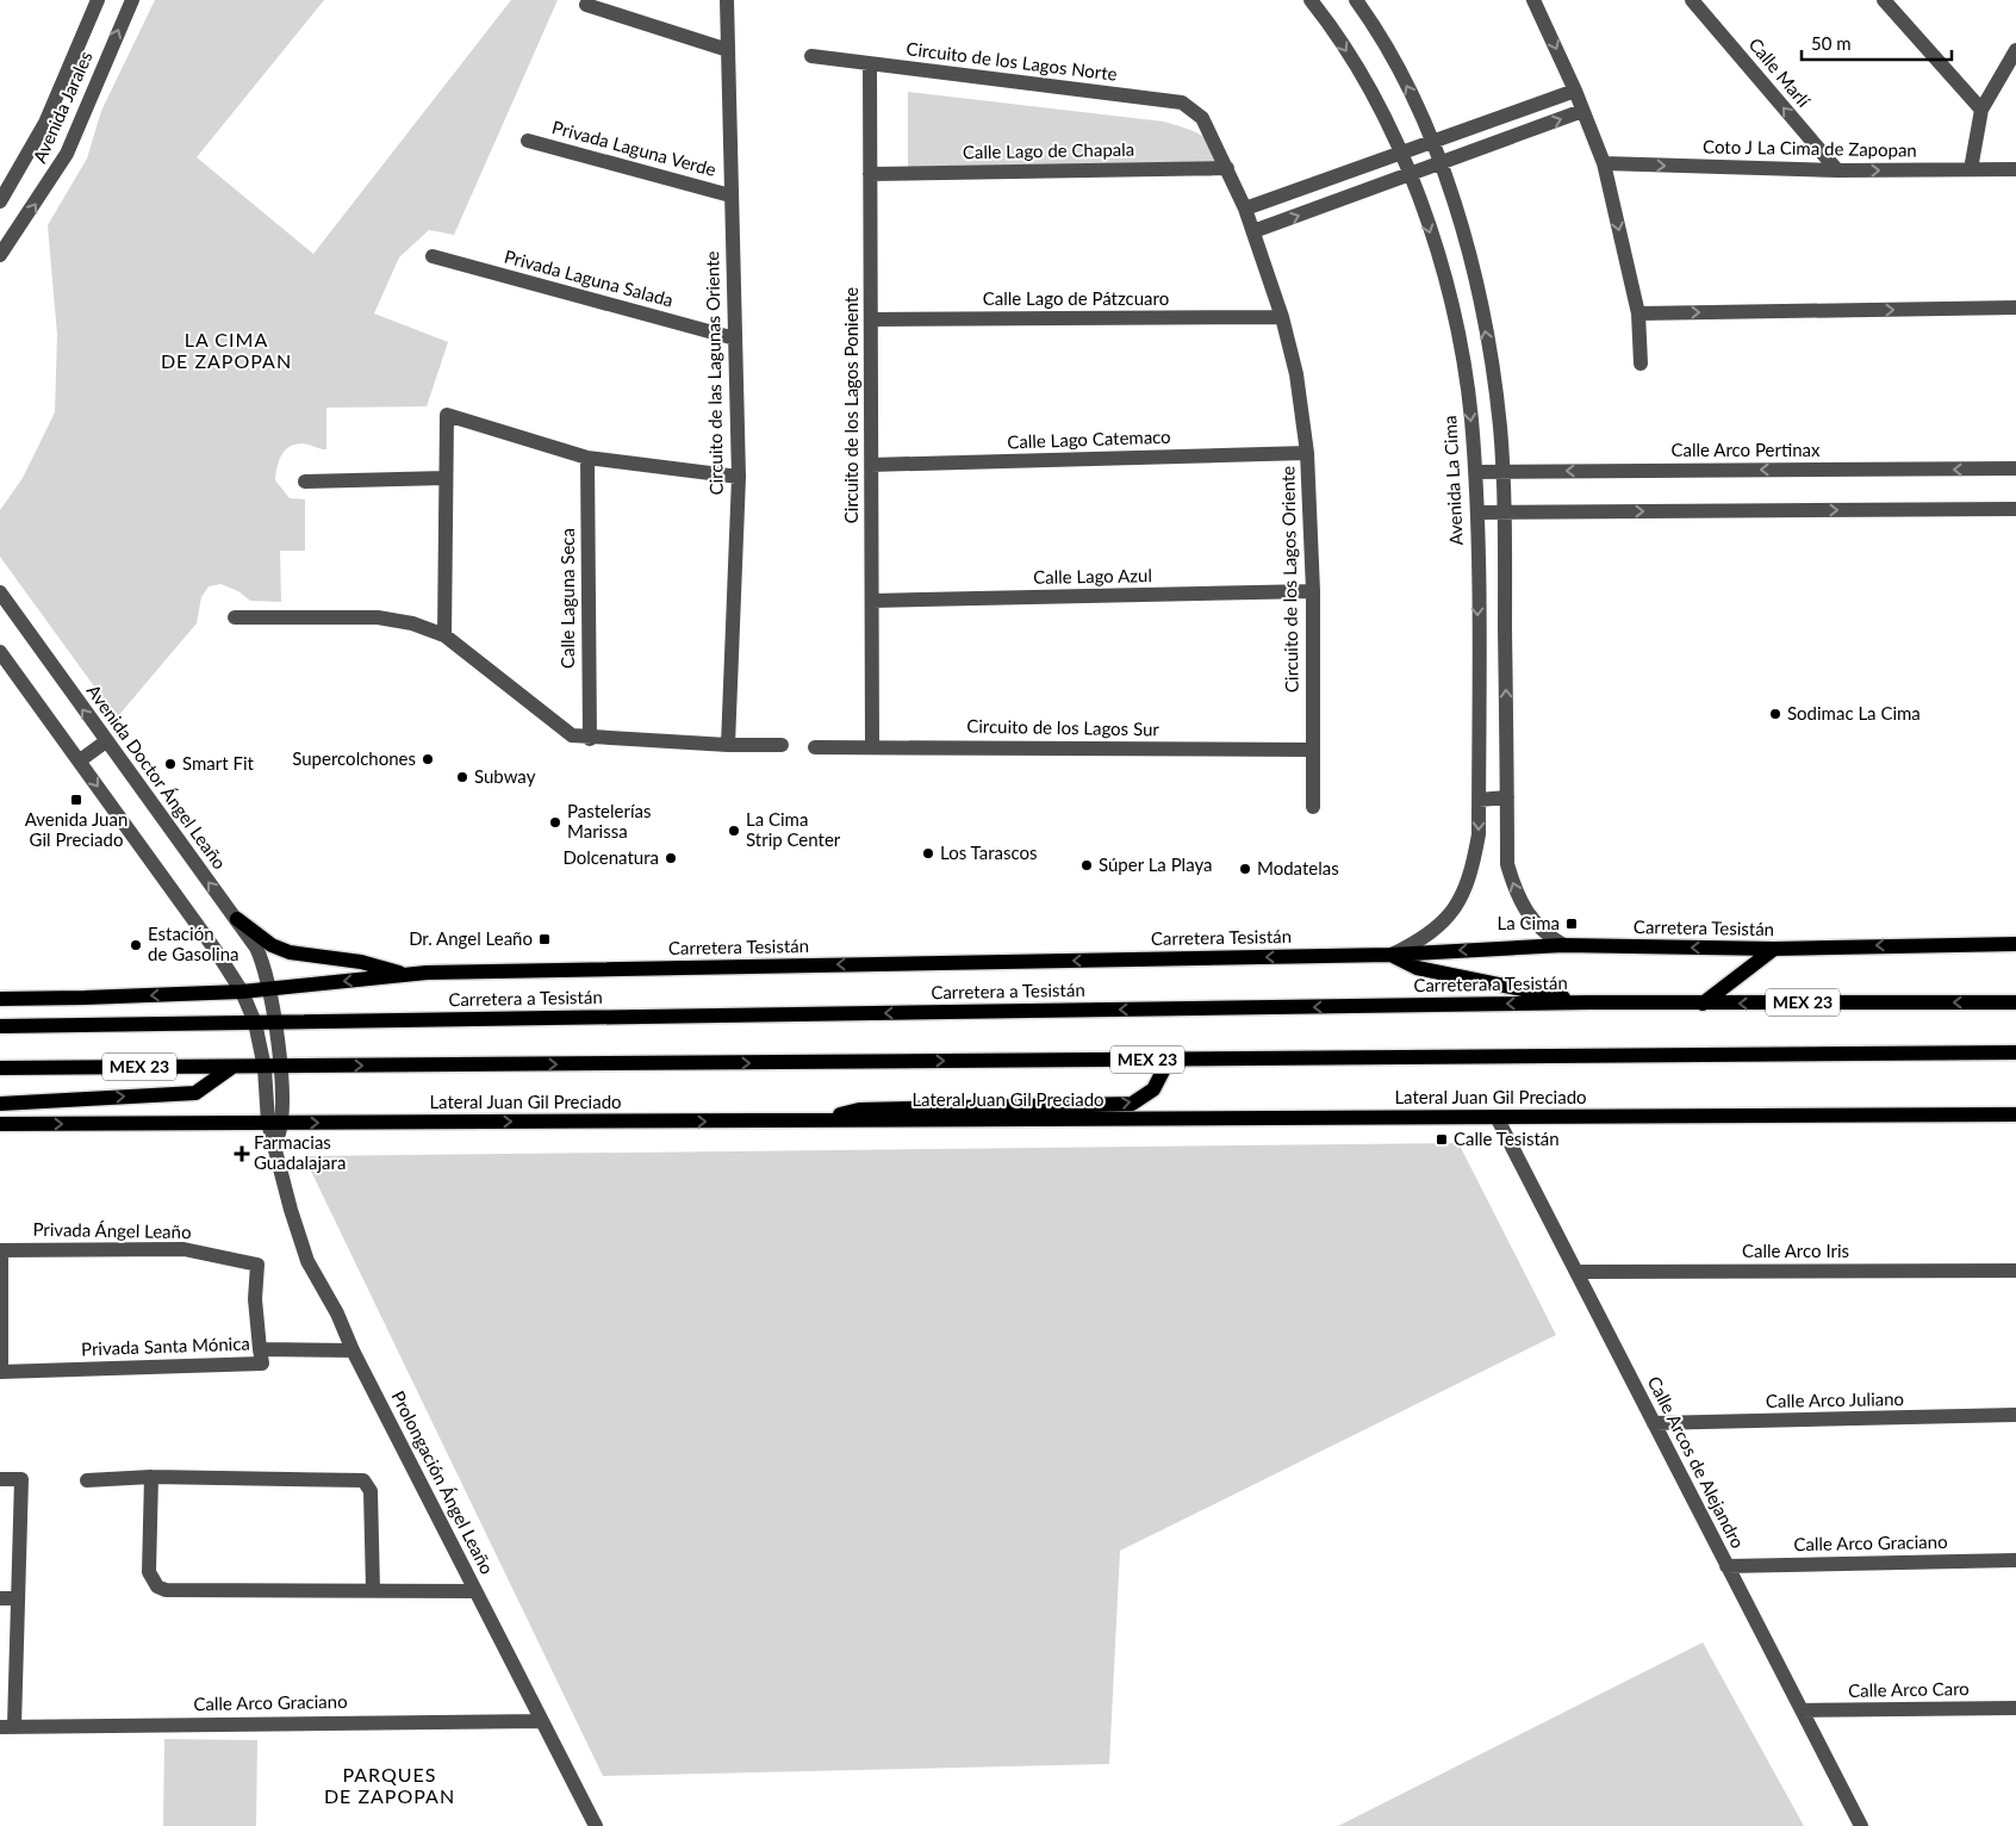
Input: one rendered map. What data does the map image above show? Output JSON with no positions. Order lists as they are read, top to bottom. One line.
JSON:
{"streets":{"main road":["Carretera Tesistán","Carretera a Tesistán","MEX 23","Lateral Juan Gil Preciado"],"street":["Circuito de los Lagos Norte","Calle Marlí","Avenida Jarales","Privada Laguna Verde","Coto J La Cima de Zapopan","Calle Lago de Chapala","Privada Laguna Salada","Calle Lago de Pátzcuaro","Circuito de las Lagunas Oriente","Circuito de los Lagos Poniente","Calle Lago Catemaco","Calle Arco Pertinax","Avenida La Cima","Calle Lago Azul","Circuito de los Lagos Oriente","Calle Laguna Seca","Circuito de los Lagos Sur","Avenida Doctor Ángel Leaño","Privada Ángel Leaño","Calle Arco Iris","Privada Santa Mónica","Calle Arco Juliano","Calle Arcos de Alejandro","Prolongación Ángel Leaño","Calle Arco Graciano","Calle Arco Caro"]},"crossings":[["Circuito de los Lagos Norte","Circuito de los Lagos Poniente"],["Circuito de los Lagos Norte","Circuito de los Lagos Oriente"],["Calle Marlí","Coto J La Cima de Zapopan"],["Privada Laguna Verde","Circuito de las Lagunas Oriente"],["Calle Lago de Chapala","Circuito de los Lagos Poniente"],["Calle Lago de Chapala","Circuito de los Lagos Oriente"],["Privada Laguna Salada","Circuito de las Lagunas Oriente"],["Calle Lago de Pátzcuaro","Circuito de los Lagos Poniente"],["Calle Lago de Pátzcuaro","Circuito de los Lagos Oriente"],["Circuito de los Lagos Poniente","Calle Lago Catemaco"],["Circuito de los Lagos Poniente","Calle Lago Azul"],["Circuito de los Lagos Poniente","Circuito de los Lagos Sur"],["Calle Lago Catemaco","Circuito de los Lagos Oriente"],["Calle Arco Pertinax","Avenida La Cima"],["Avenida La Cima","Carretera Tesistán"],["Calle Lago Azul","Circuito de los Lagos Oriente"],["Circuito de los Lagos Oriente","Circuito de los Lagos Sur"],["Avenida Doctor Ángel Leaño","Prolongación Ángel Leaño"],["Carretera a Tesistán","Prolongación Ángel Leaño"],["MEX 23","Prolongación Ángel Leaño"],["Lateral Juan Gil Preciado","Calle Arcos de Alejandro"],["Lateral Juan Gil Preciado","Prolongación Ángel Leaño"],["Privada Ángel Leaño","Privada Santa Mónica"],["Calle Arco Iris","Calle Arcos de Alejandro"],["Privada Santa Mónica","Prolongación Ángel Leaño"],["Calle Arco Juliano","Calle Arcos de Alejandro"],["Calle Arcos de Alejandro","Calle Arco Graciano"],["Calle Arcos de Alejandro","Calle Arco Caro"],["Prolongación Ángel Leaño","Calle Arco Graciano"]],"one_way":["Calle Marlí","Coto J La Cima de Zapopan"],"districts":["LA CIMA DE ZAPOPAN","PARQUES DE ZAPOPAN"],"places":{"other":["Sodimac La Cima","Supercolchones","Smart Fit","Subway","Pastelerías Marissa","La Cima Strip Center","Los Tarascos","Dolcenatura","Súper La Playa","Modatelas","Estación de Gasolina"],"transit":["Avenida Juan Gil Preciado","La Cima","Dr. Angel Leaño","Calle Tesistán"],"health":["Farmacias Guadalajara"]},"scale_bar":"50 m"}
